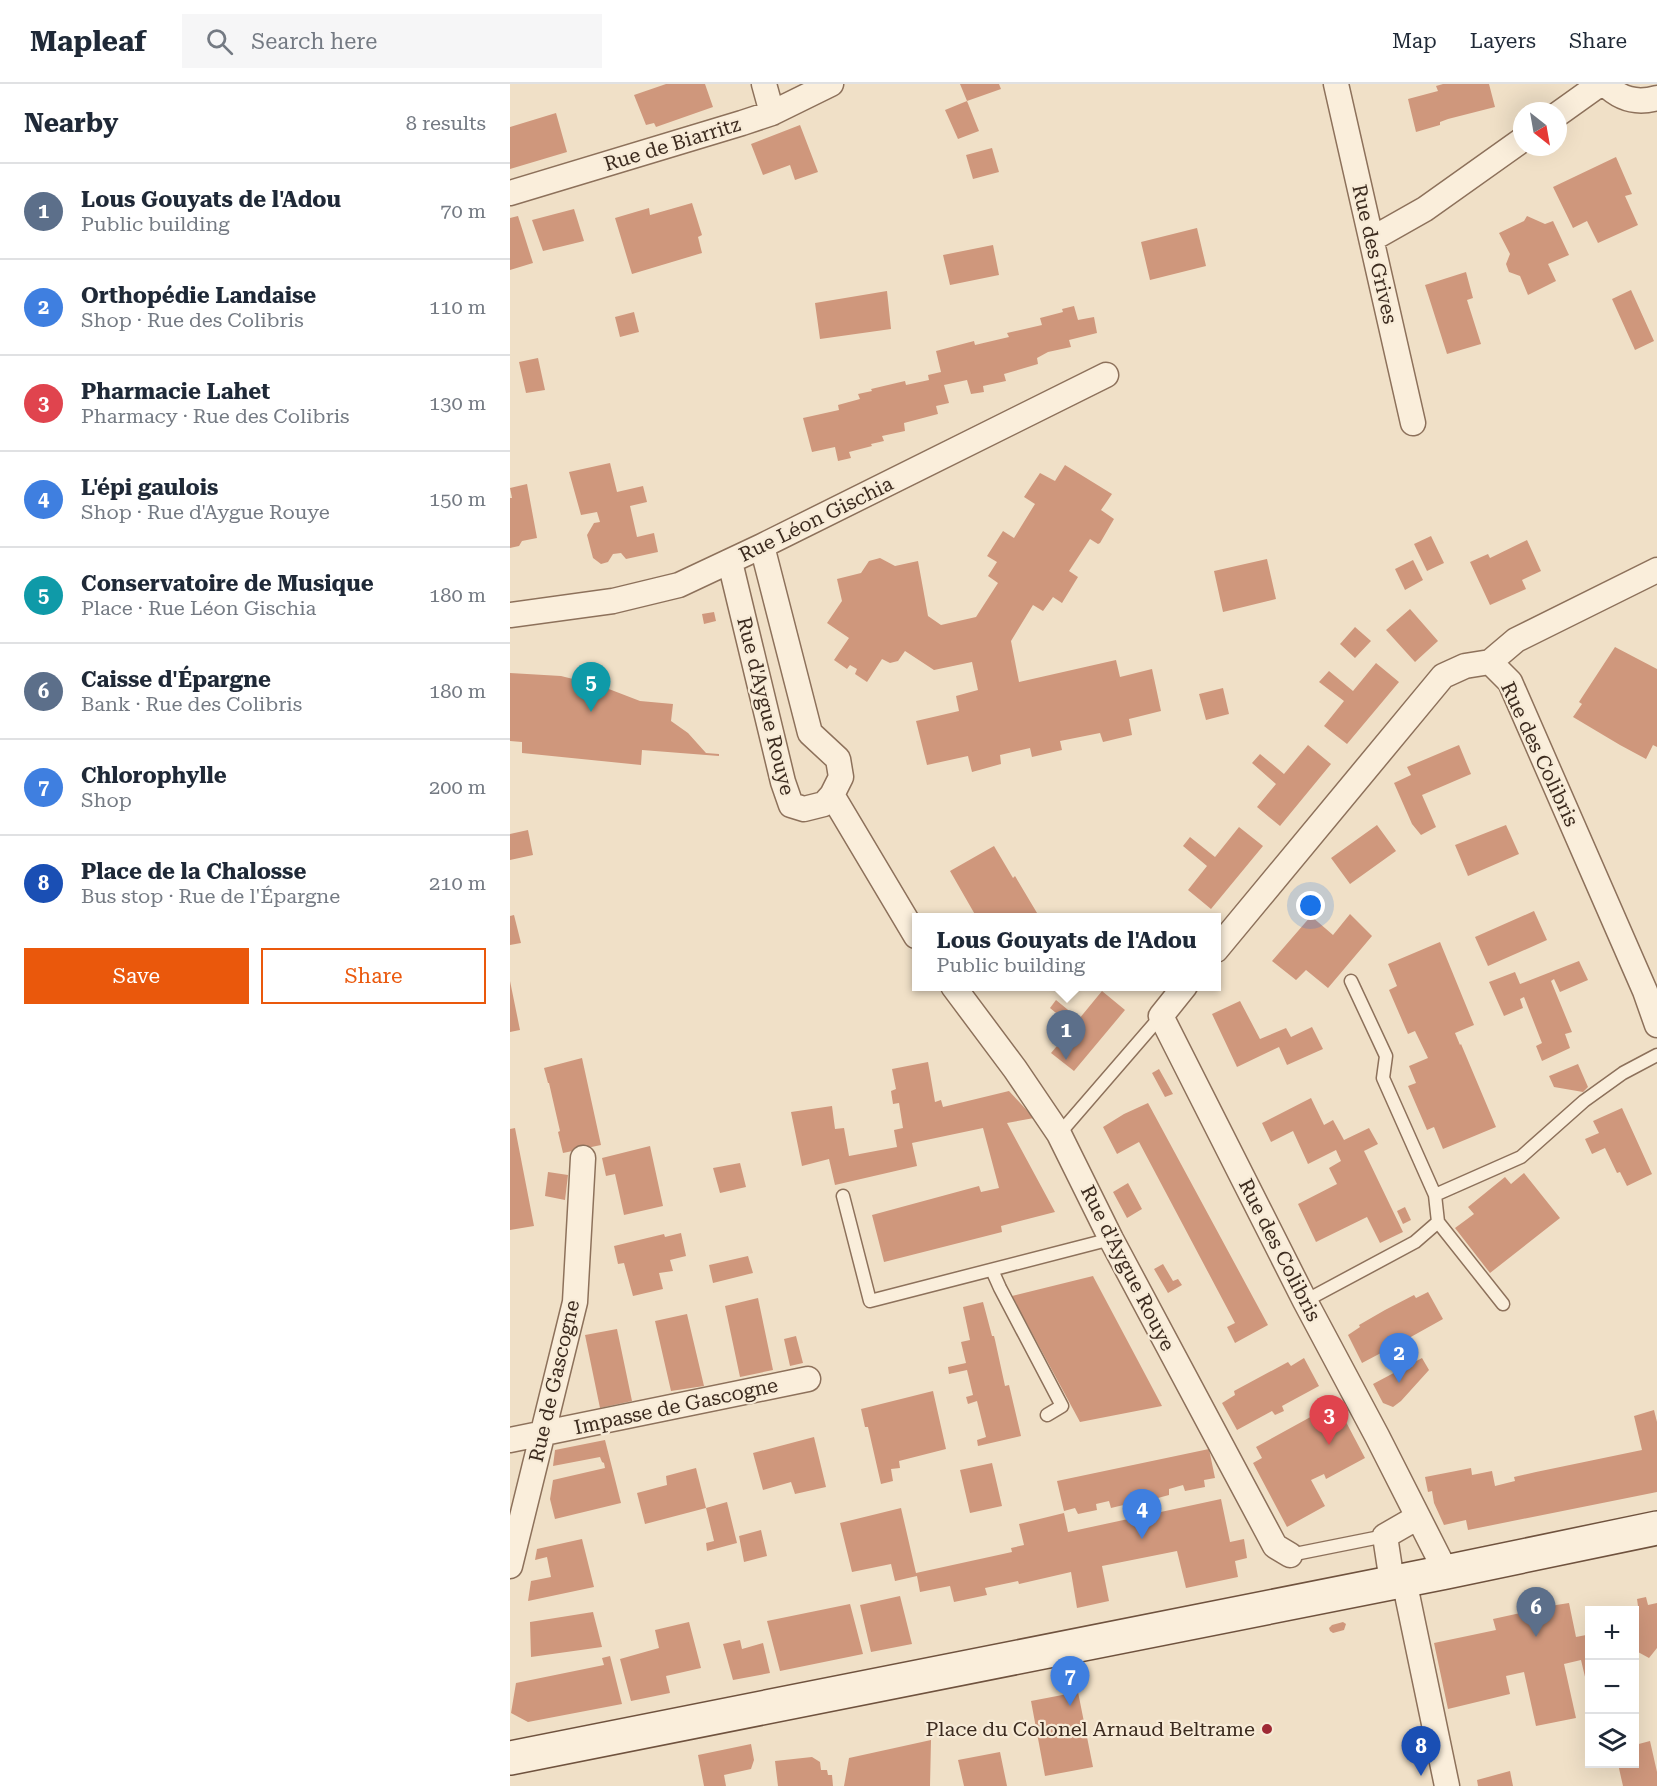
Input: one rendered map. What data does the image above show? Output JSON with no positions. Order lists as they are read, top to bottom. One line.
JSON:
{"streets":{"street":["Rue de Biarritz","Rue des Grives","Rue Léon Gischia","Rue d'Aygue Rouye","Rue des Colibris","Rue de Gascogne","Impasse de Gascogne"]},"crossings":[["Rue Léon Gischia","Rue d'Aygue Rouye"],["Rue de Gascogne","Impasse de Gascogne"]],"places":["Place du Colonel Arnaud Beltrame"],"north":"bottom right","page":{"header":"Mapleaf","search":"Search here","nav":["Map","Layers","Share"],"heading":["Nearby","8 results"],"list":[{"mark":"1","name":"Lous Gouyats de l'Adou","note":"Public building","value":"70 m"},{"mark":"2","name":"Orthopédie Landaise","note":"Shop · Rue des Colibris","value":"110 m"},{"mark":"3","name":"Pharmacie Lahet","note":"Pharmacy · Rue des Colibris","value":"130 m"},{"mark":"4","name":"L'épi gaulois","note":"Shop · Rue d'Aygue Rouye","value":"150 m"},{"mark":"5","name":"Conservatoire de Musique","note":"Place · Rue Léon Gischia","value":"180 m"},{"mark":"6","name":"Caisse d'Épargne","note":"Bank · Rue des Colibris","value":"180 m"},{"mark":"7","name":"Chlorophylle","note":"Shop","value":"200 m"},{"mark":"8","name":"Place de la Chalosse","note":"Bus stop · Rue de l'Épargne","value":"210 m"}],"pins":["5","1","2","3","4","6","7","8"],"popup":["Lous Gouyats de l'Adou","Public building"],"buttons":["Save","Share"],"map_buttons":["+","−"]}}
